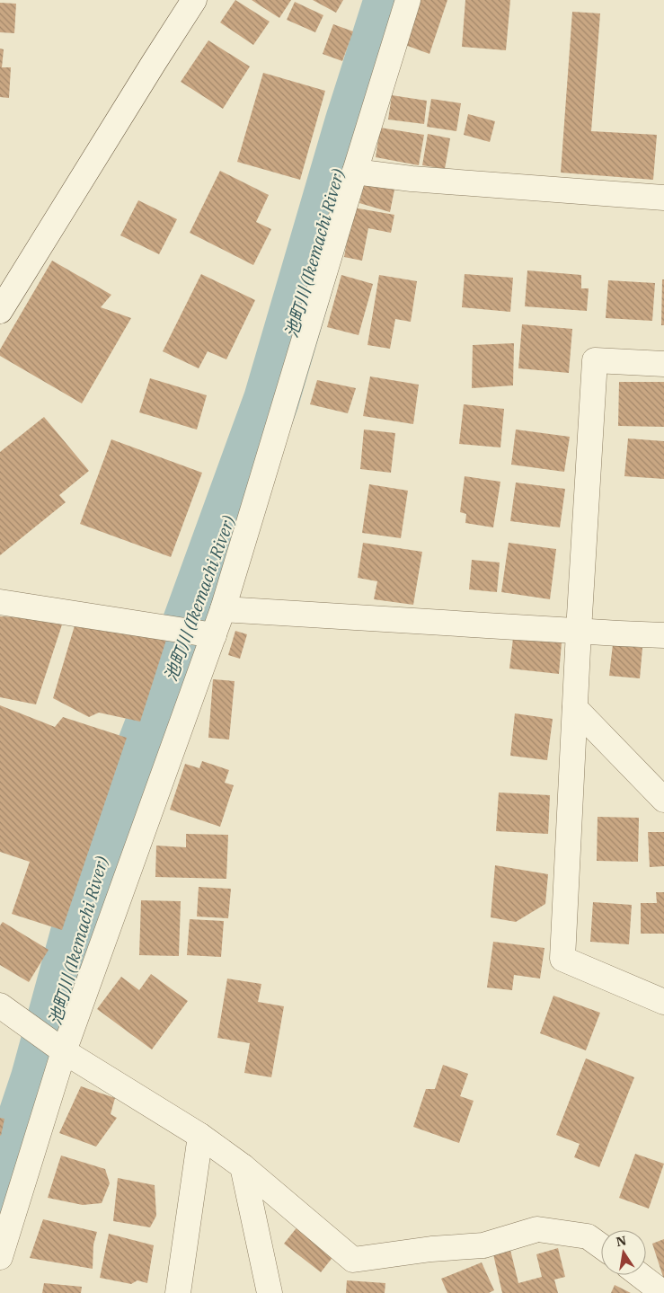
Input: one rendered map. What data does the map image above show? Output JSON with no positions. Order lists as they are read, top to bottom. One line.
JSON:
{"water":["池町川 (Ikemachi River)"],"north":"top"}
